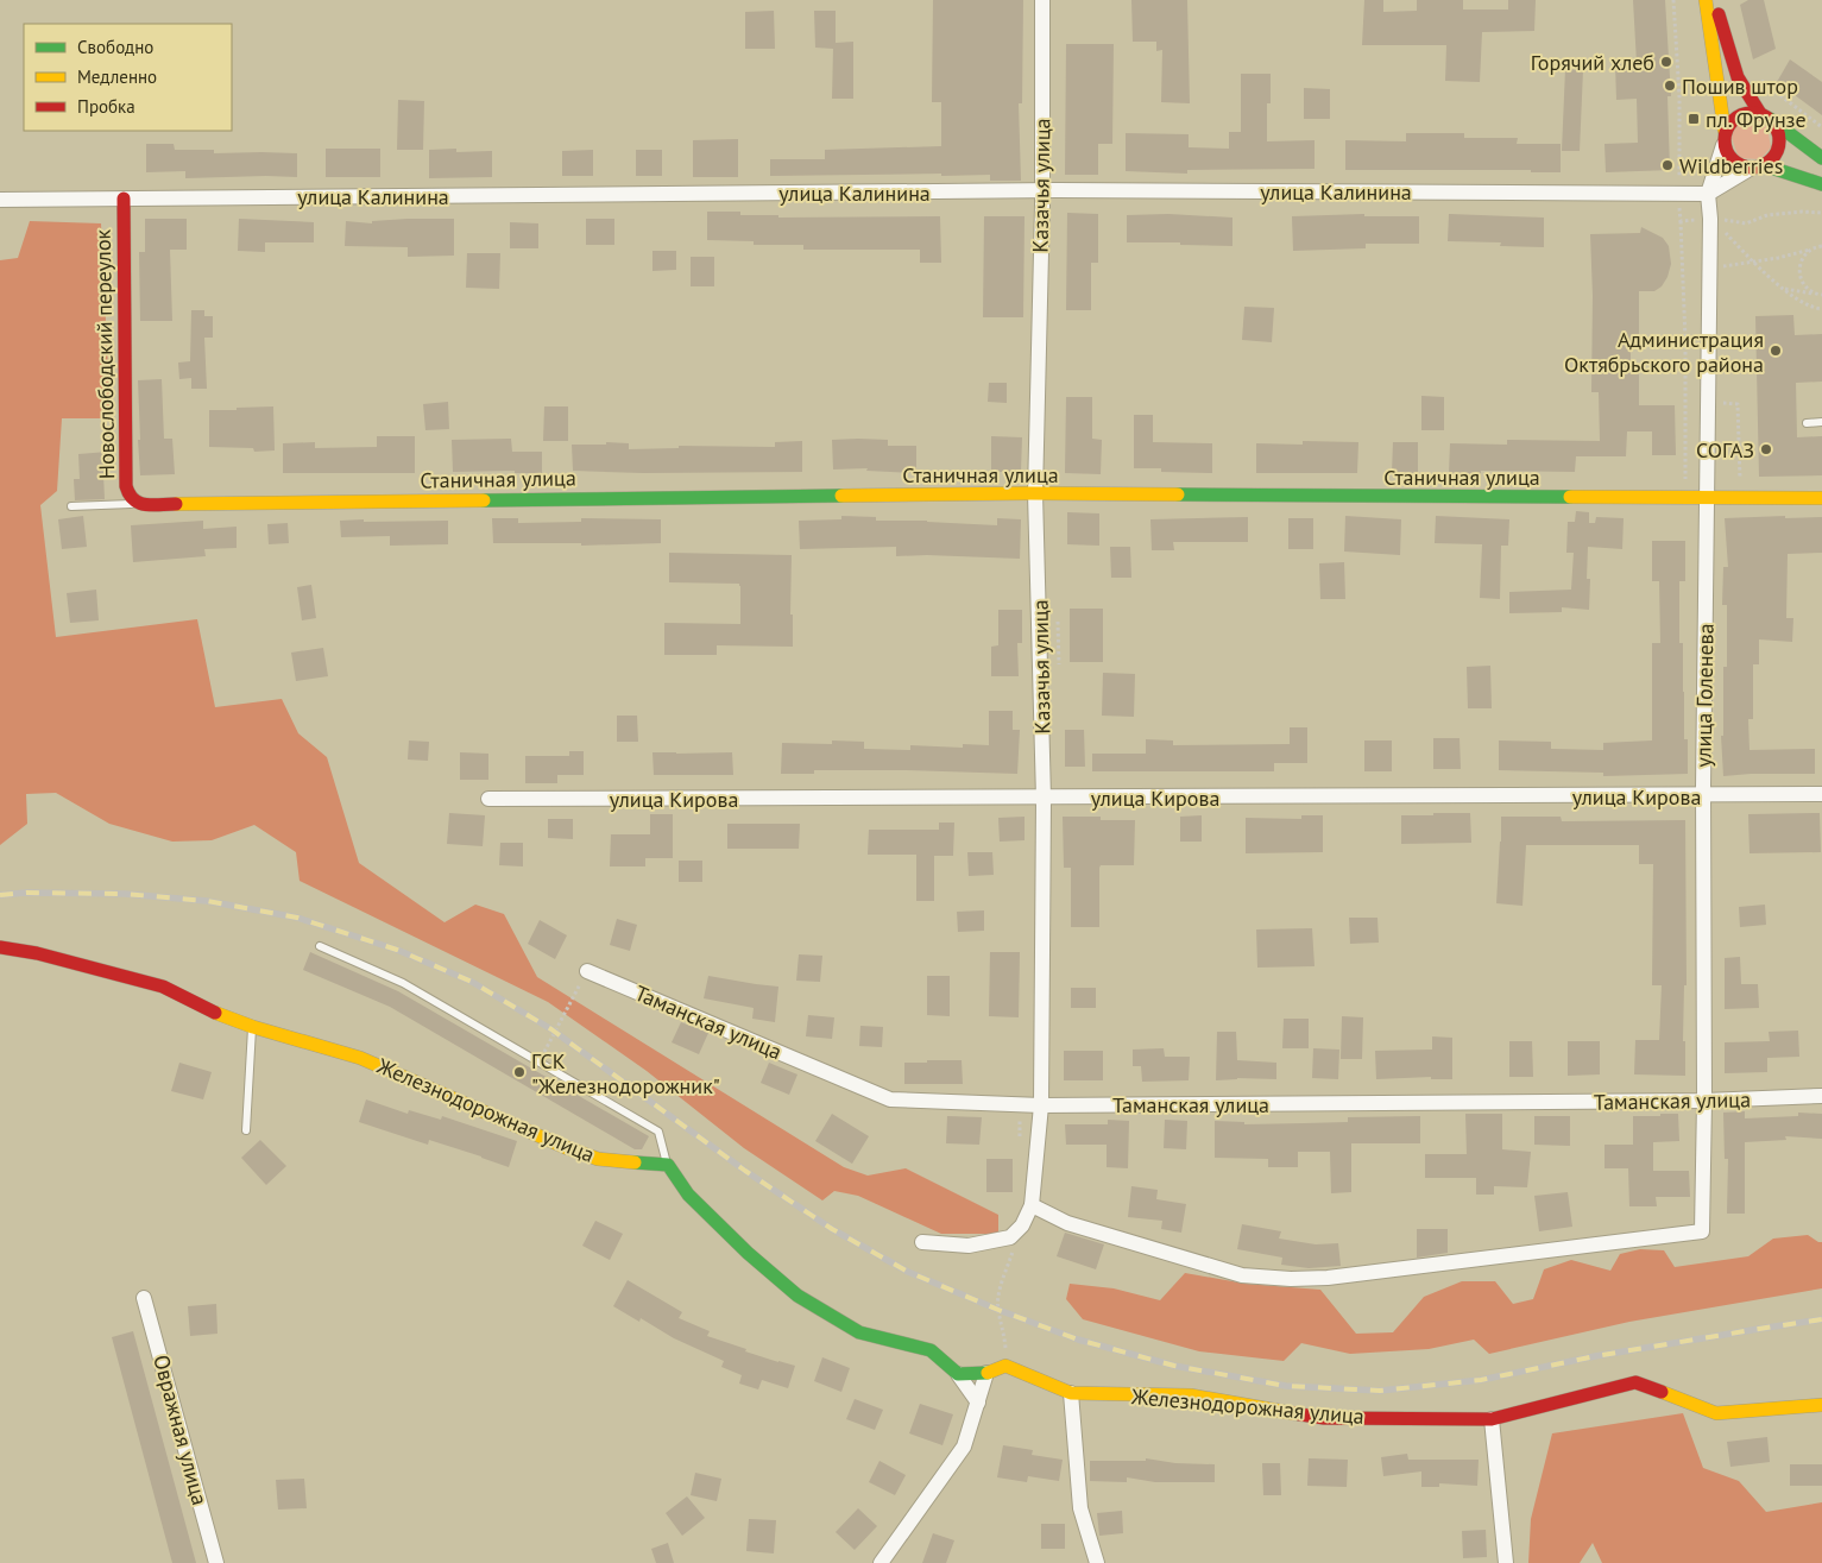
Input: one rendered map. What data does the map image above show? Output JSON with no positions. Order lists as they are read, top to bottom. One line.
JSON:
{"streets":{"street":["Казачья улица","улица Калинина","Новослободский переулок","Станичная улица","улица Голенева","улица Кирова","Таманская улица","Железнодорожная улица","Овражная улица"]},"crossings":[["Казачья улица","улица Калинина"],["Казачья улица","Станичная улица"],["Казачья улица","улица Голенева"],["Казачья улица","улица Кирова"],["Казачья улица","Таманская улица"],["улица Калинина","Новослободский переулок"],["улица Калинина","улица Голенева"],["Новослободский переулок","Станичная улица"],["Станичная улица","улица Голенева"],["улица Голенева","улица Кирова"],["улица Голенева","Таманская улица"]],"places":{"other":["Горячий хлеб","Пошив штор","Wildberries","Администрация Октябрьского района","СОГАЗ","ГСК \"Железнодорожник\""],"transit":["пл. Фрунзе"]},"legend":["Свободно","Медленно","Пробка"]}
